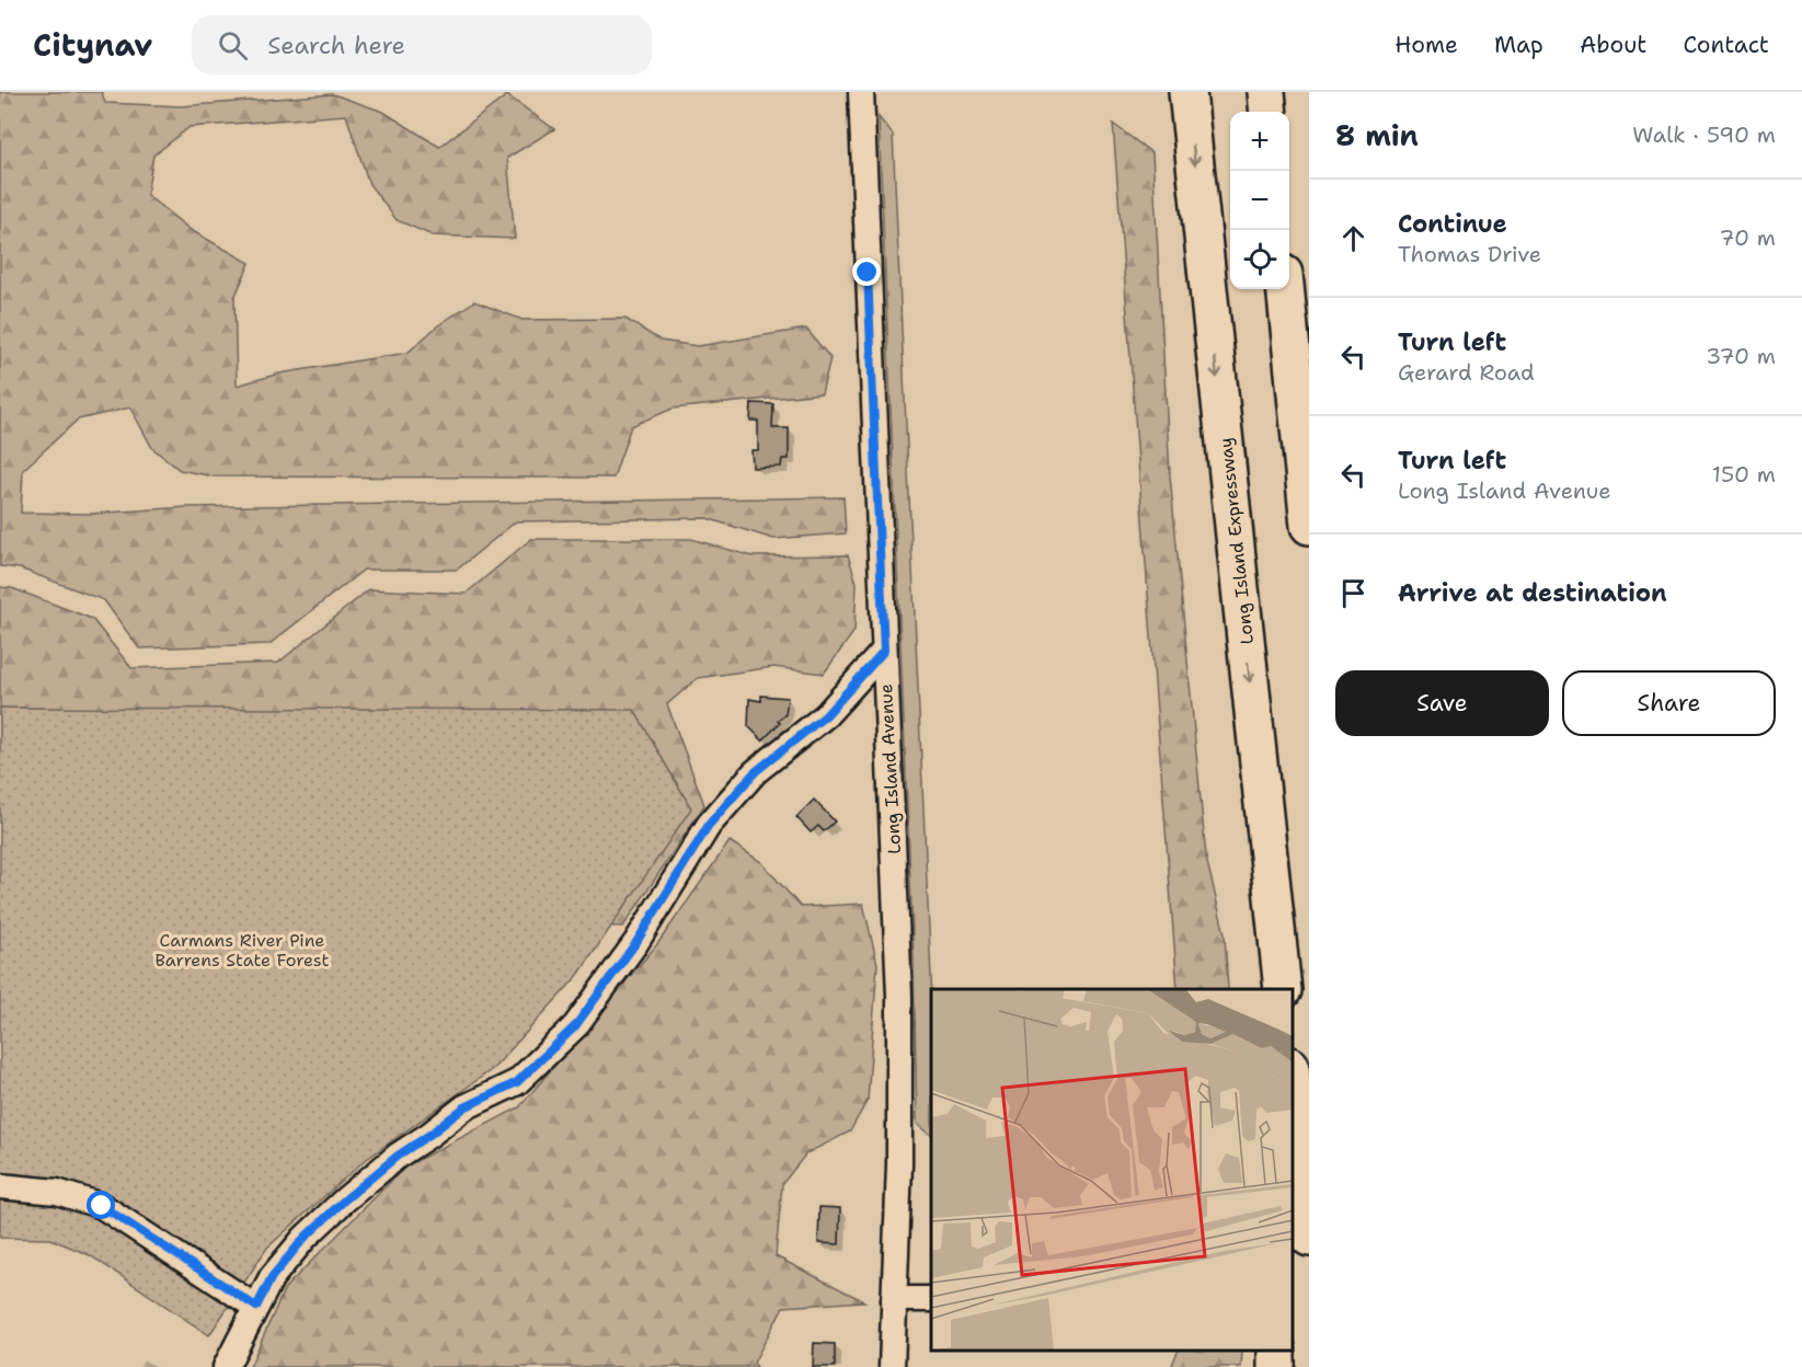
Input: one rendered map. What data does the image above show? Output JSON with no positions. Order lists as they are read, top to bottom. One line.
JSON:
{"streets":{"highway":["Long Island Expressway"],"street":["Long Island Avenue"]},"parks":["Carmans River Pine Barrens State Forest"],"page":{"header":"Citynav","search":"Search here","nav":["Home","Map","About","Contact"],"heading":["8 min","Walk · 590 m"],"map_buttons":["+","−"],"list":[["Continue","Thomas Drive","70 m"],["Turn left","Gerard Road","370 m"],["Turn left","Long Island Avenue","150 m"],"Arrive at destination"],"buttons":["Save","Share"]}}
